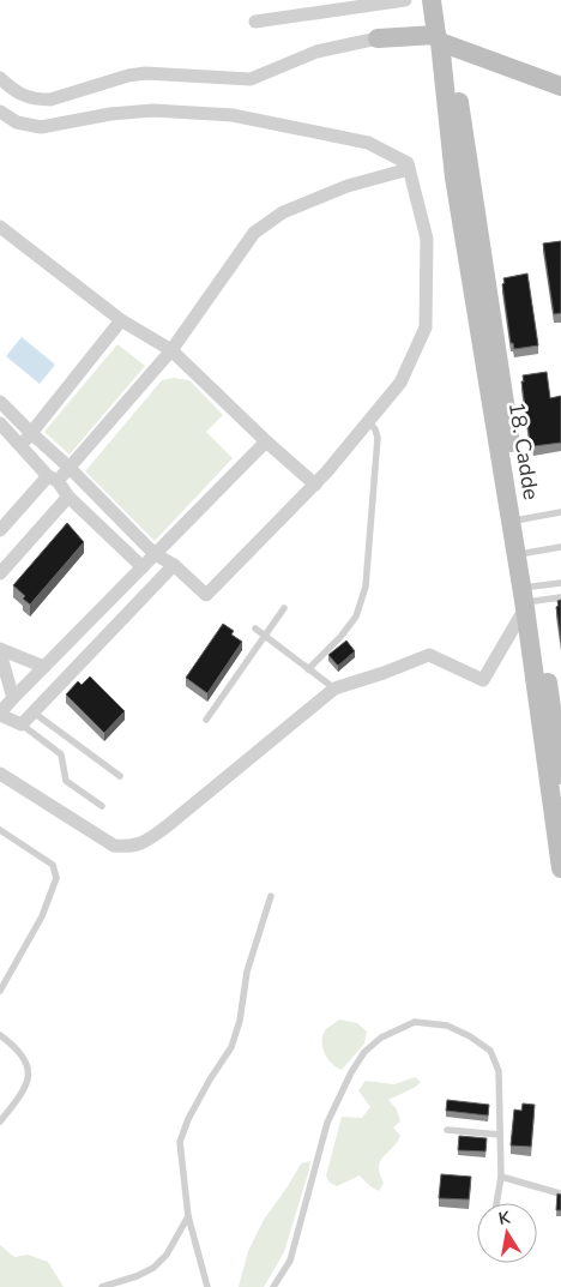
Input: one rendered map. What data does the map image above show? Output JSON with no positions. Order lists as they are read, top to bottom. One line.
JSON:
{"streets":{"street":["18. Cadde"]},"north":"top"}
